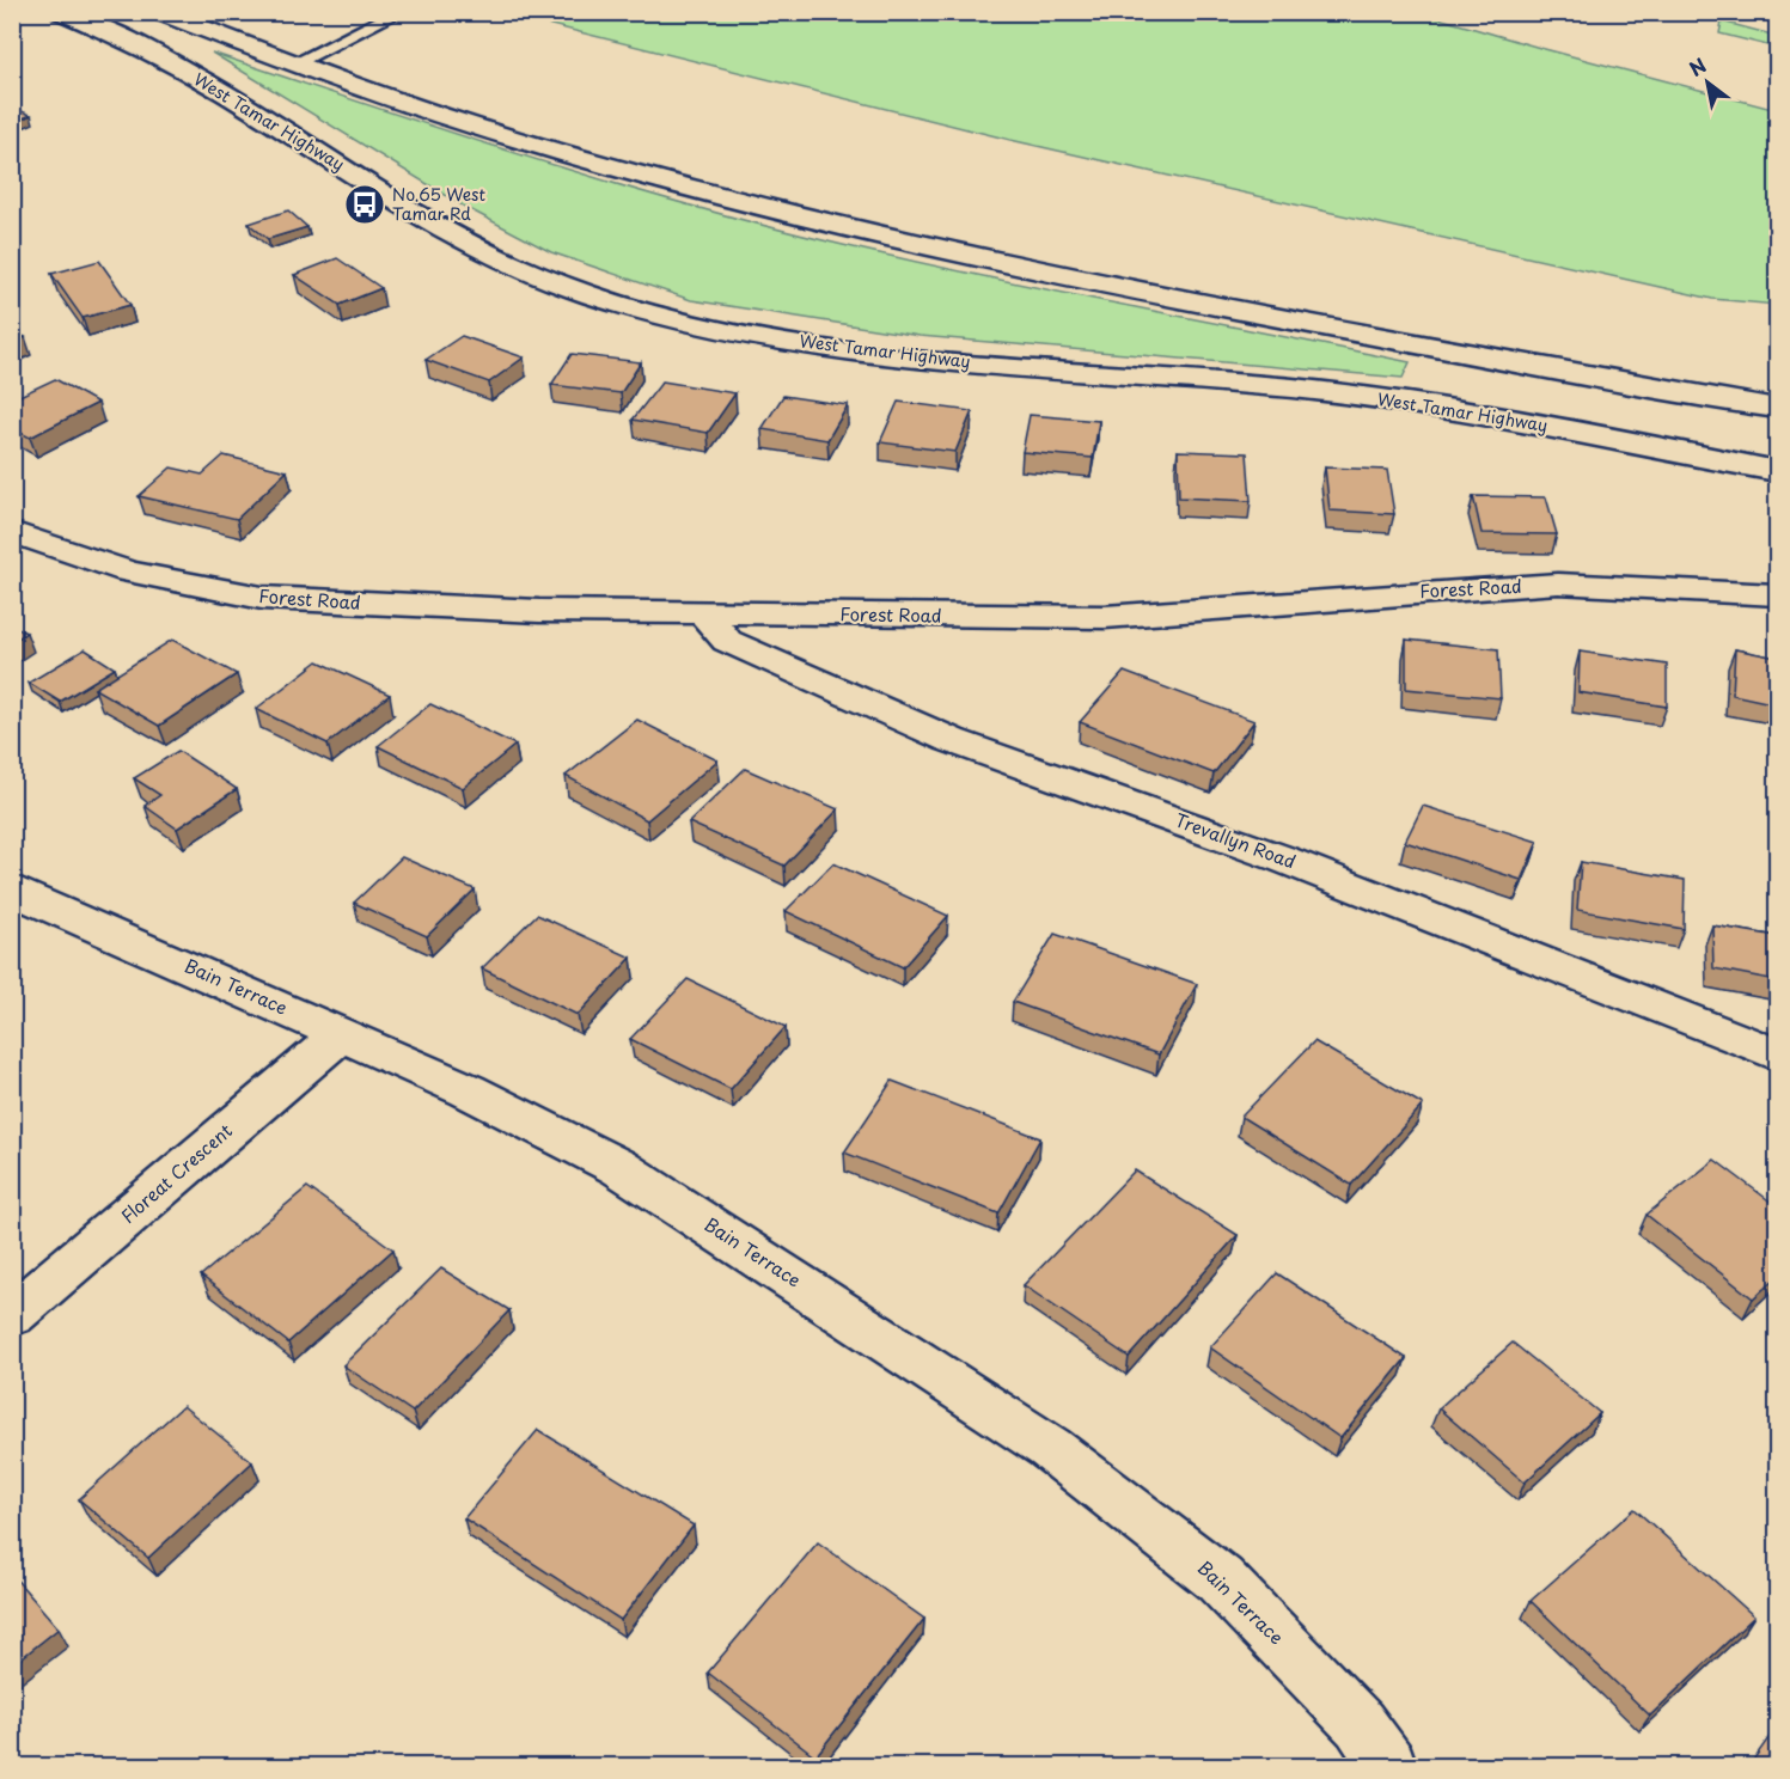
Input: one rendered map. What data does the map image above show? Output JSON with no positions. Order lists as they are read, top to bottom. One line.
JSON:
{"streets":{"main road":["West Tamar Highway","Forest Road","Trevallyn Road","Bain Terrace","Floreat Crescent"]},"crossings":[["Forest Road","Trevallyn Road"],["Bain Terrace","Floreat Crescent"]],"places":{"bus stop":["No.65 West Tamar Rd"]},"north":"top left"}
